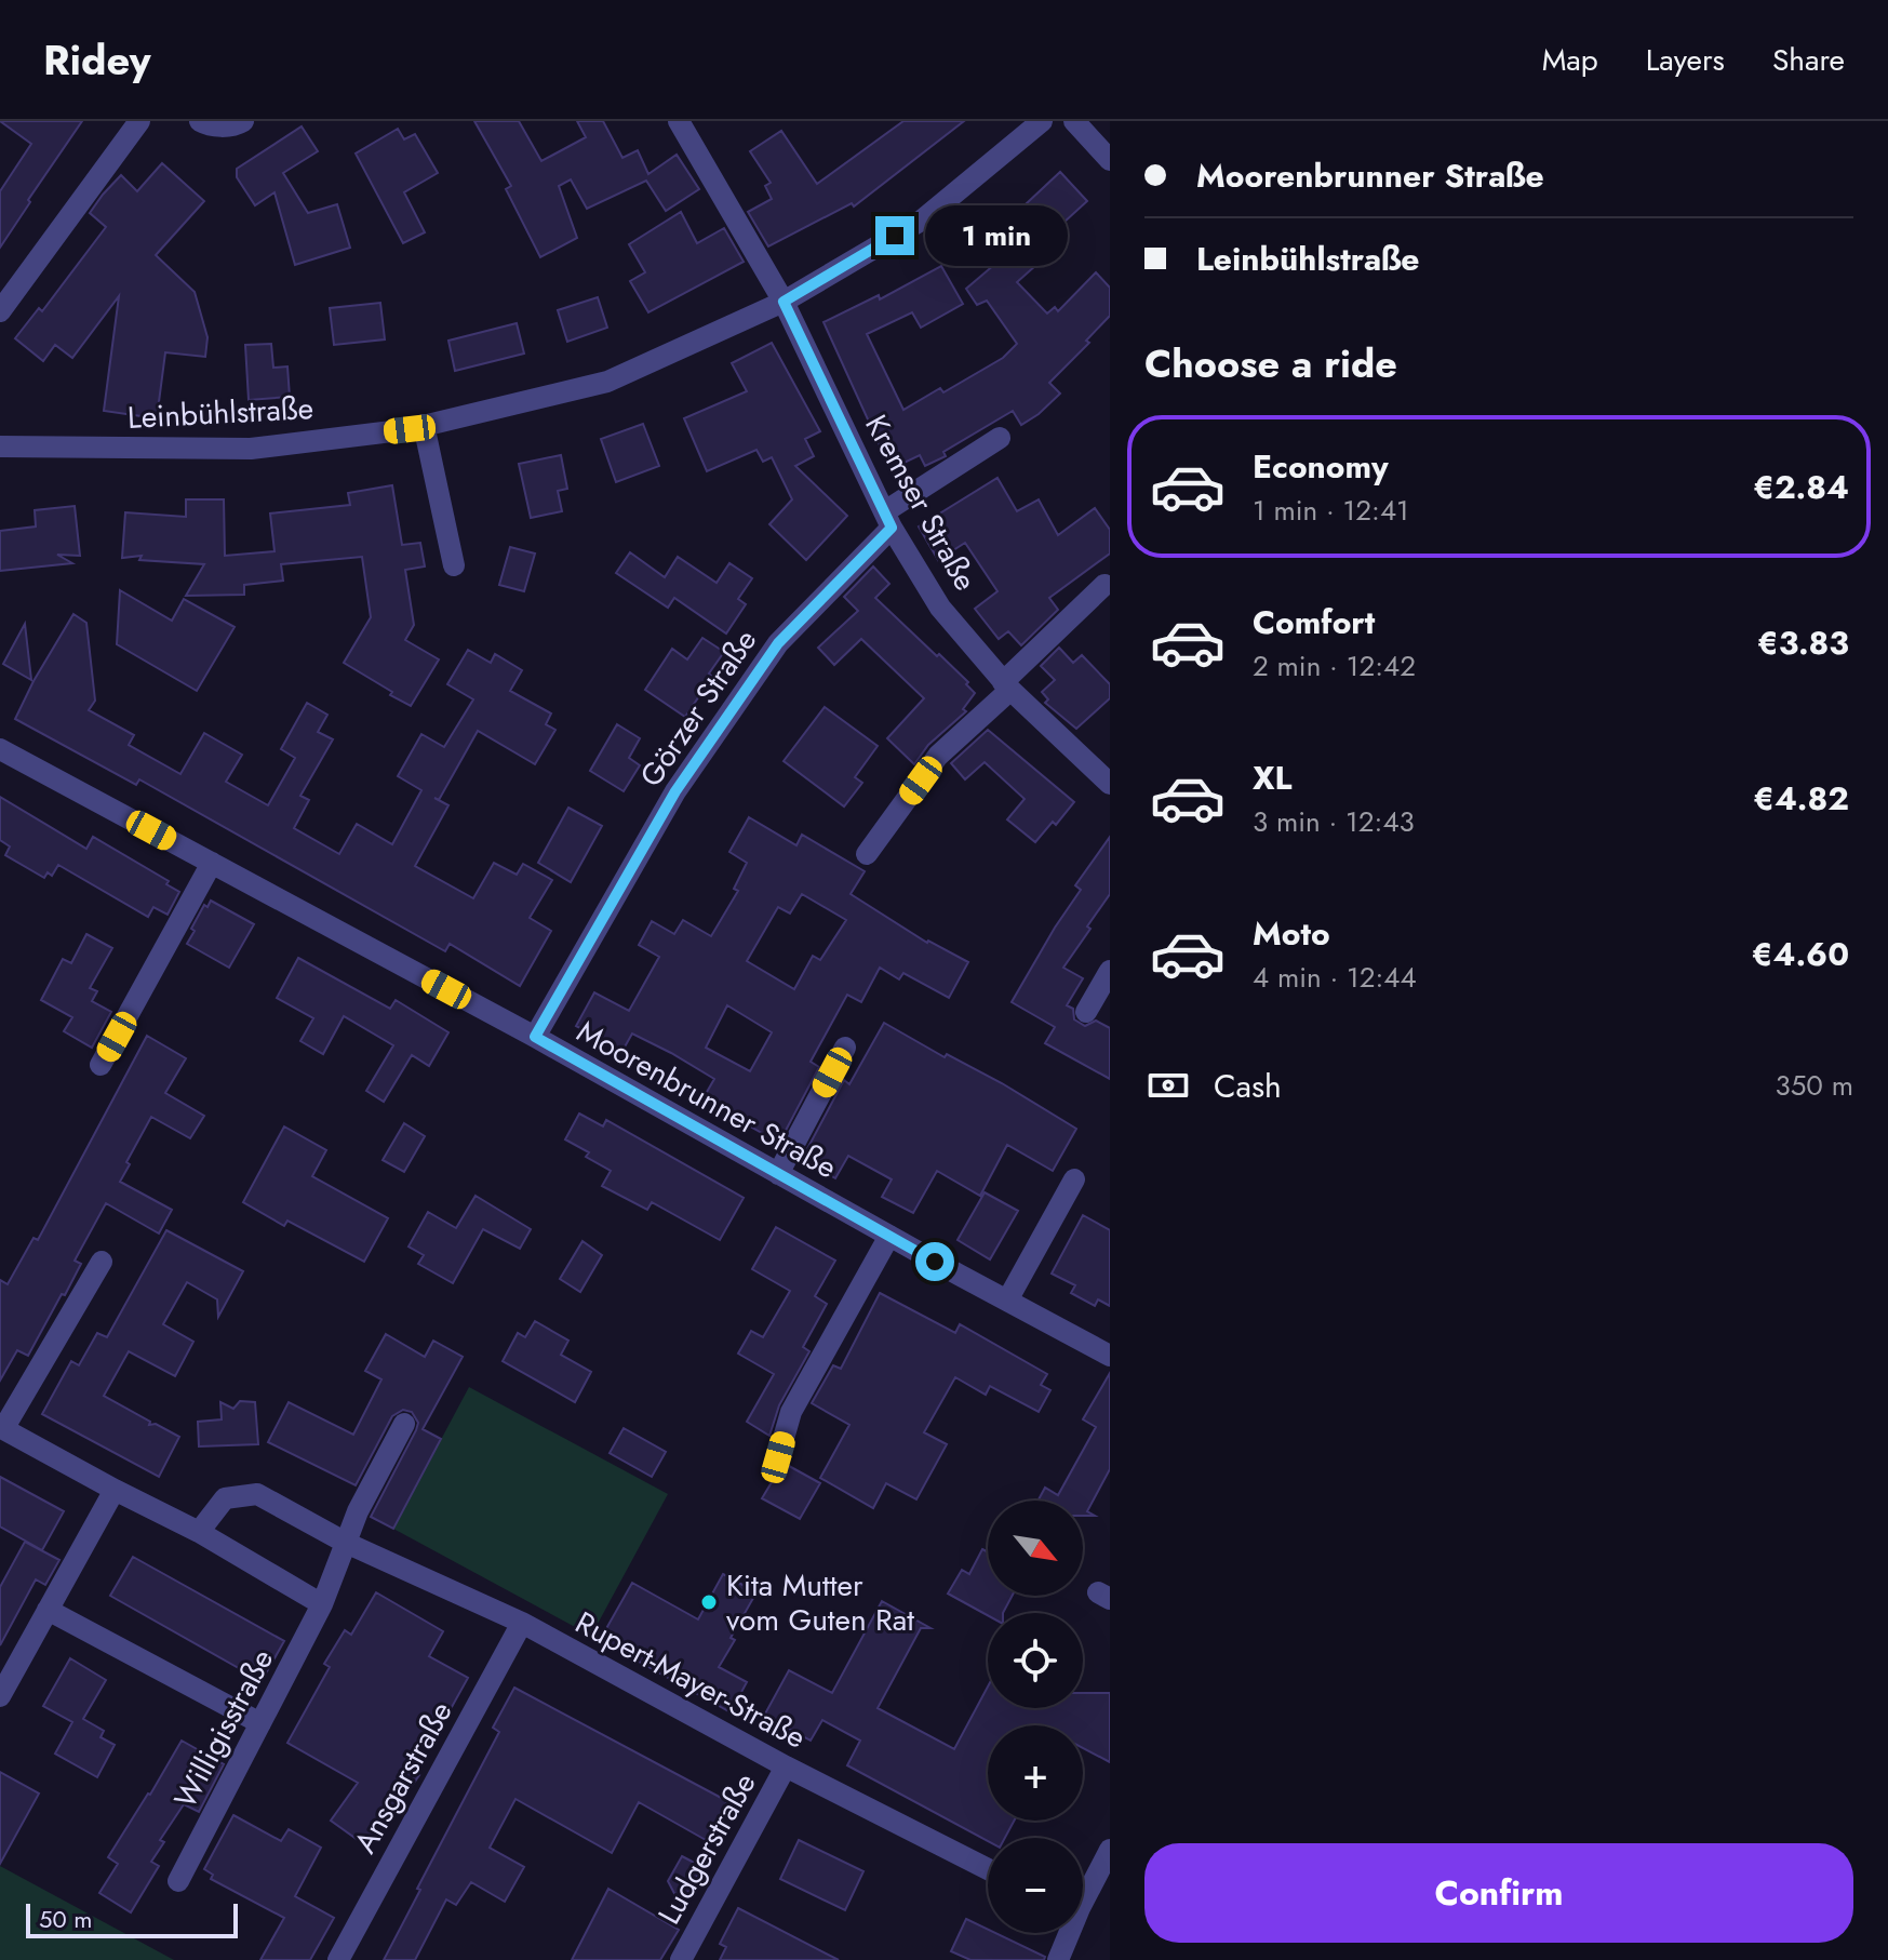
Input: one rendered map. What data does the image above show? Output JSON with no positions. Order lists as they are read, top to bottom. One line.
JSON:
{"streets":{"street":["Leinbühlstraße","Kremser Straße","Görzer Straße","Moorenbrunner Straße","Rupert-Mayer-Straße","Willigisstraße","Ansgarstraße","Ludgerstraße"]},"crossings":[["Leinbühlstraße","Kremser Straße"],["Kremser Straße","Görzer Straße"],["Görzer Straße","Moorenbrunner Straße"],["Rupert-Mayer-Straße","Ansgarstraße"],["Rupert-Mayer-Straße","Ludgerstraße"]],"places":["Kita Mutter vom Guten Rat"],"scale_bar":"50 m","north":"bottom right","page":{"header":"Ridey","nav":["Map","Layers","Share"],"banner":["Moorenbrunner Straße","Leinbühlstraße"],"bubble":"1 min","heading":"Choose a ride","list":[{"name":"Economy","note":"1 min · 12:41","value":"€2.84"},{"name":"Comfort","note":"2 min · 12:42","value":"€3.83"},{"name":"XL","note":"3 min · 12:43","value":"€4.82"},{"name":"Moto","note":"4 min · 12:44","value":"€4.60"}],"pay":["Cash","350 m"],"map_buttons":["+","−"],"buttons":"Confirm","scale":"50 m"}}
